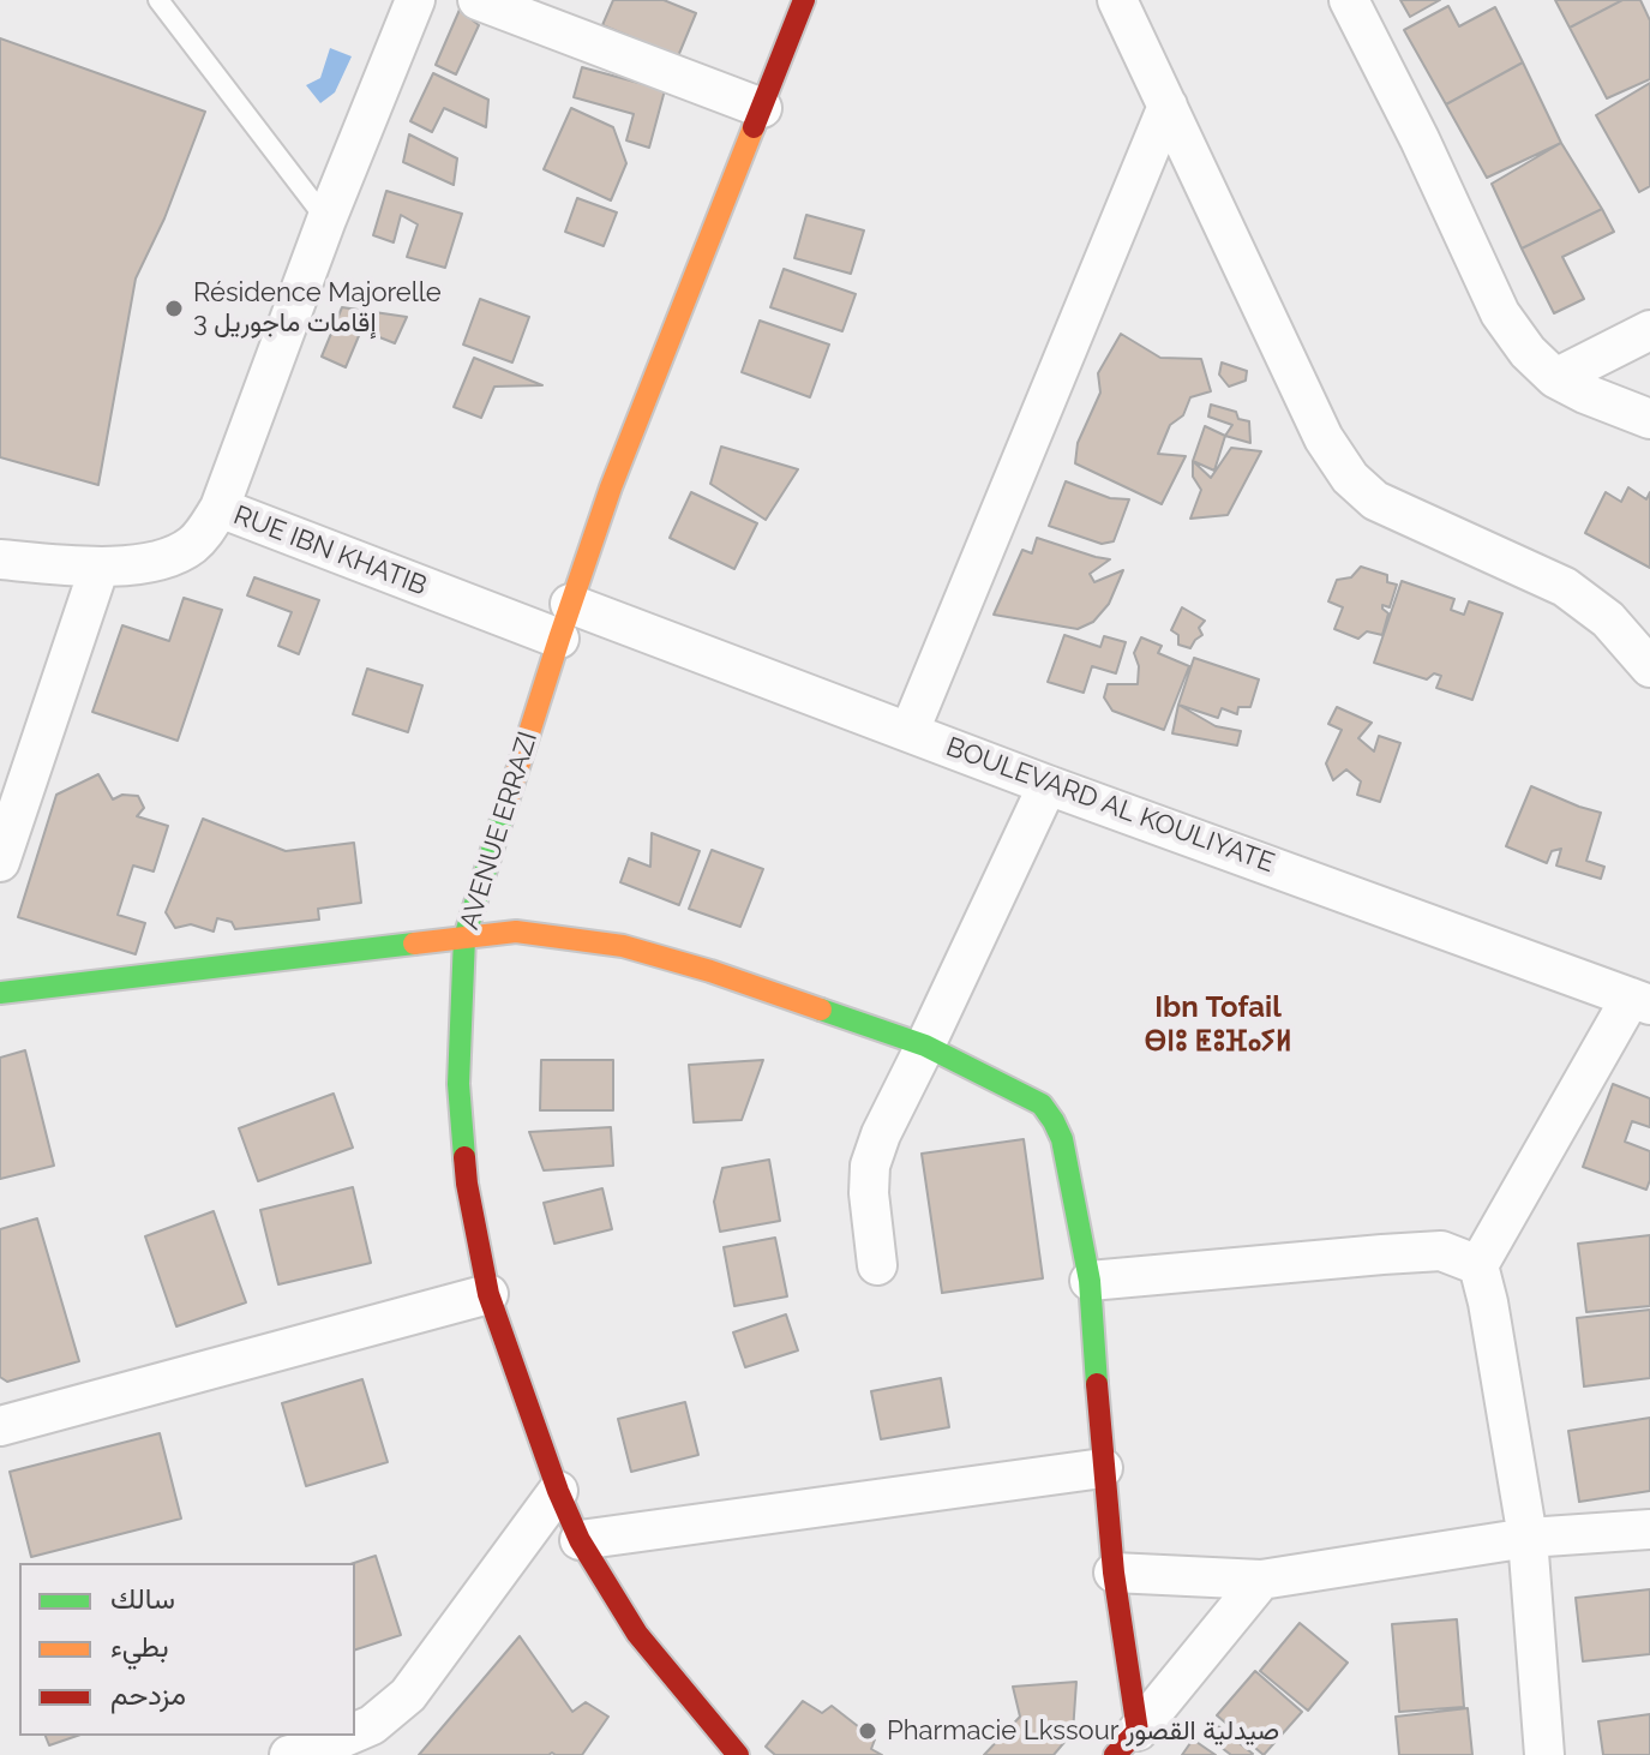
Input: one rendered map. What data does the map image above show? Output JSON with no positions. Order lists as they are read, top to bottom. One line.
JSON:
{"streets":{"street":["RUE IBN KHATIB","BOULEVARD AL KOULIYATE","AVENUE ERRAZI"]},"crossings":[["RUE IBN KHATIB","BOULEVARD AL KOULIYATE"],["RUE IBN KHATIB","AVENUE ERRAZI"],["BOULEVARD AL KOULIYATE","AVENUE ERRAZI"]],"districts":["Ibn Tofail ⴱⵏⵓ ⵟⵓⴼⴰⵢⵍ"],"places":["Résidence Majorelle إقامات ماجوريل 3","Pharmacie Lkssour صيدلية القصور"],"legend":["سالك","بطيء","مزدحم"]}
